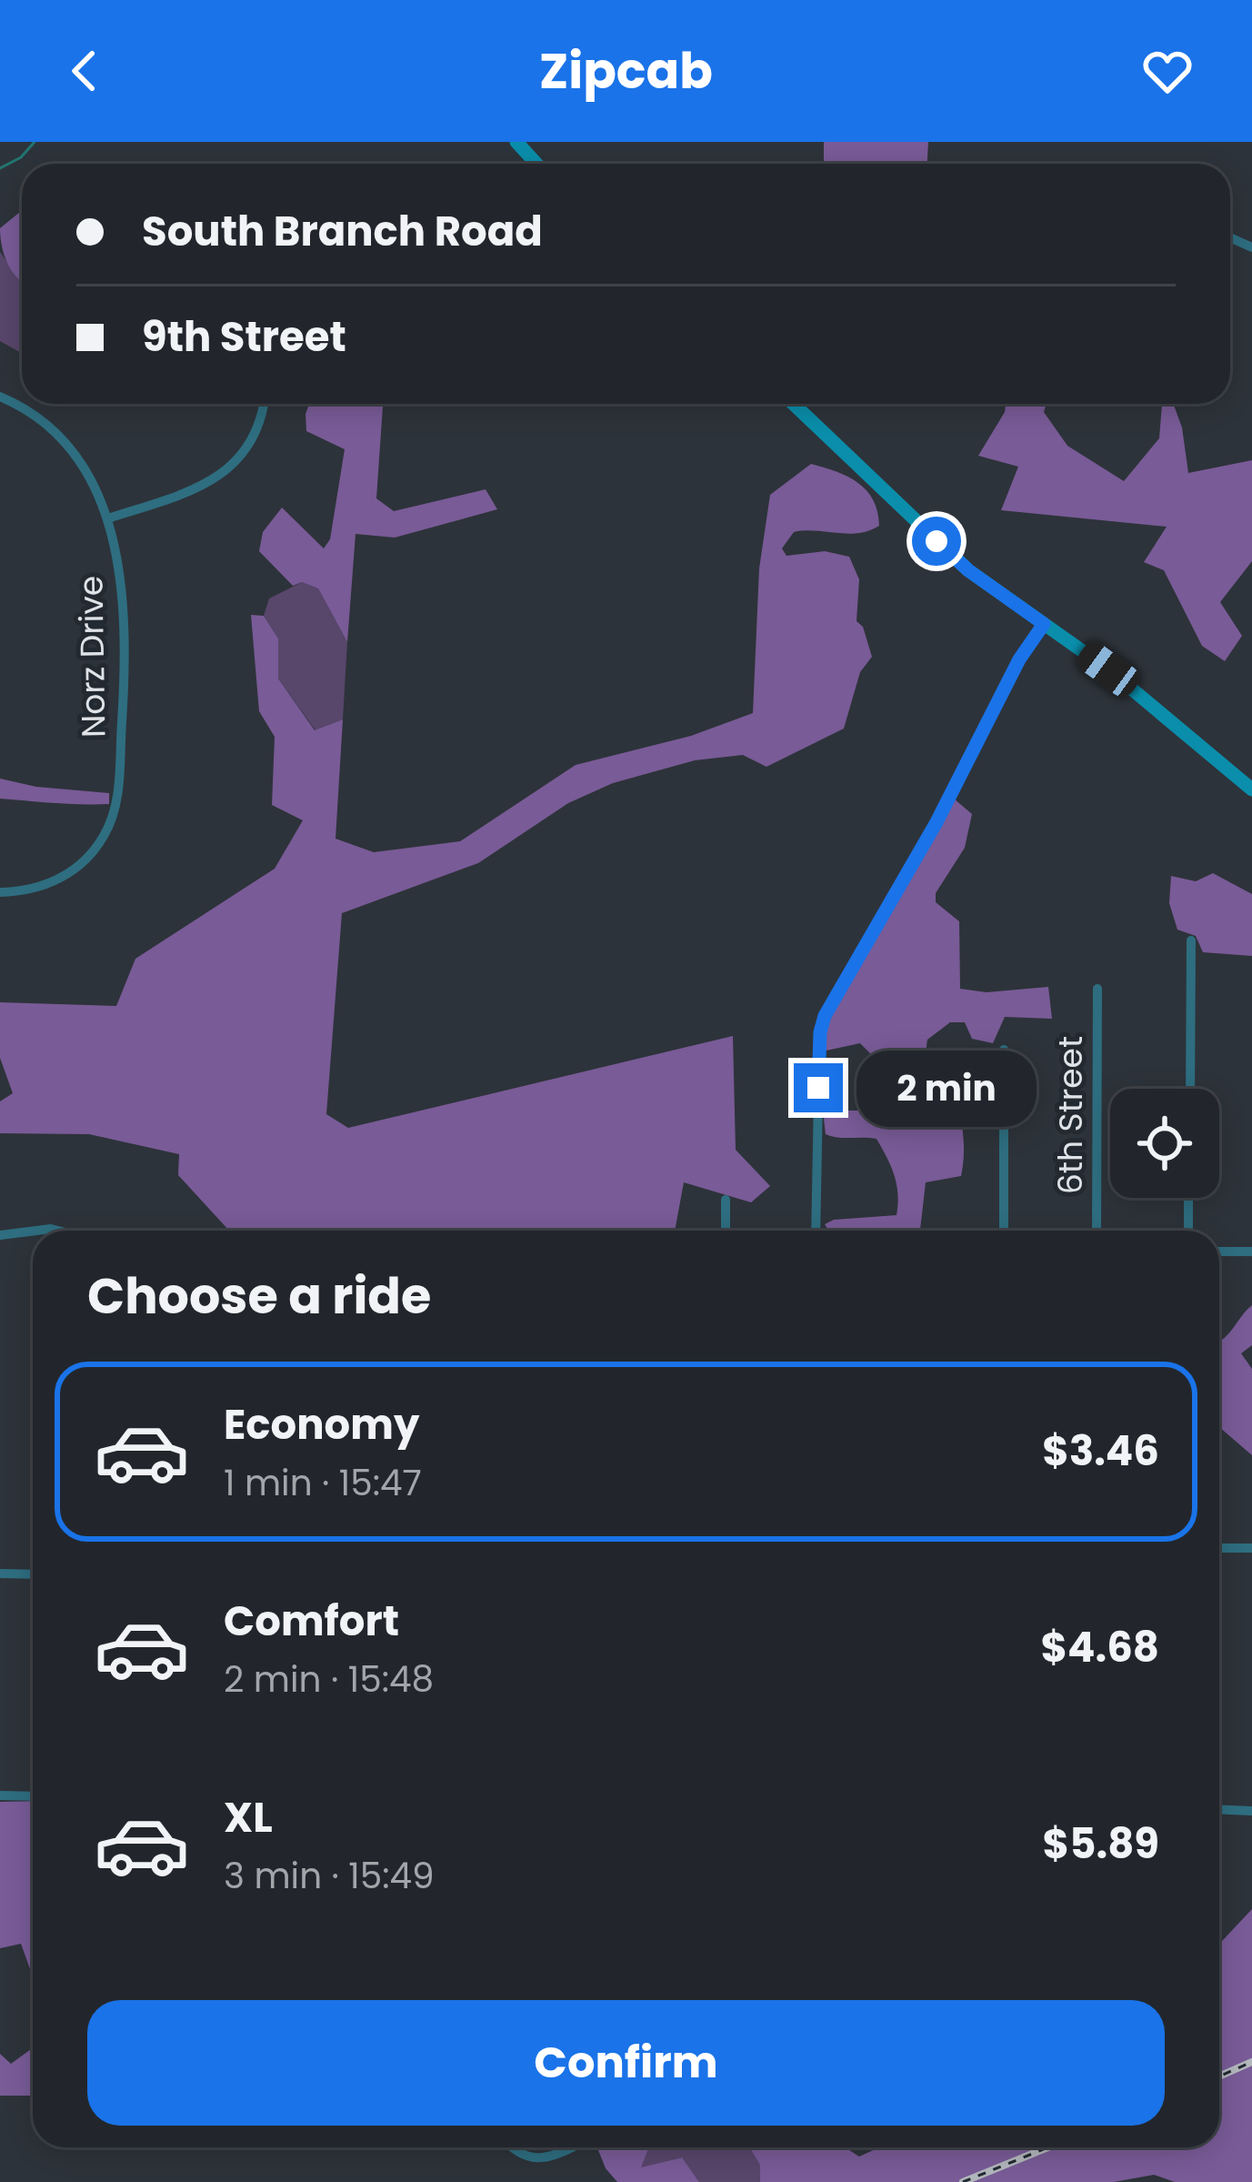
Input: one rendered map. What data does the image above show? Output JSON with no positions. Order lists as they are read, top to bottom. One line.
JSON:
{"streets":{"street":["Norz Drive","6th Street"]},"page":{"header":"Zipcab","banner":["South Branch Road","9th Street"],"bubble":"2 min","heading":"Choose a ride","list":[{"name":"Economy","note":"1 min · 15:47","value":"$3.46"},{"name":"Comfort","note":"2 min · 15:48","value":"$4.68"},{"name":"XL","note":"3 min · 15:49","value":"$5.89"}],"buttons":"Confirm"}}
